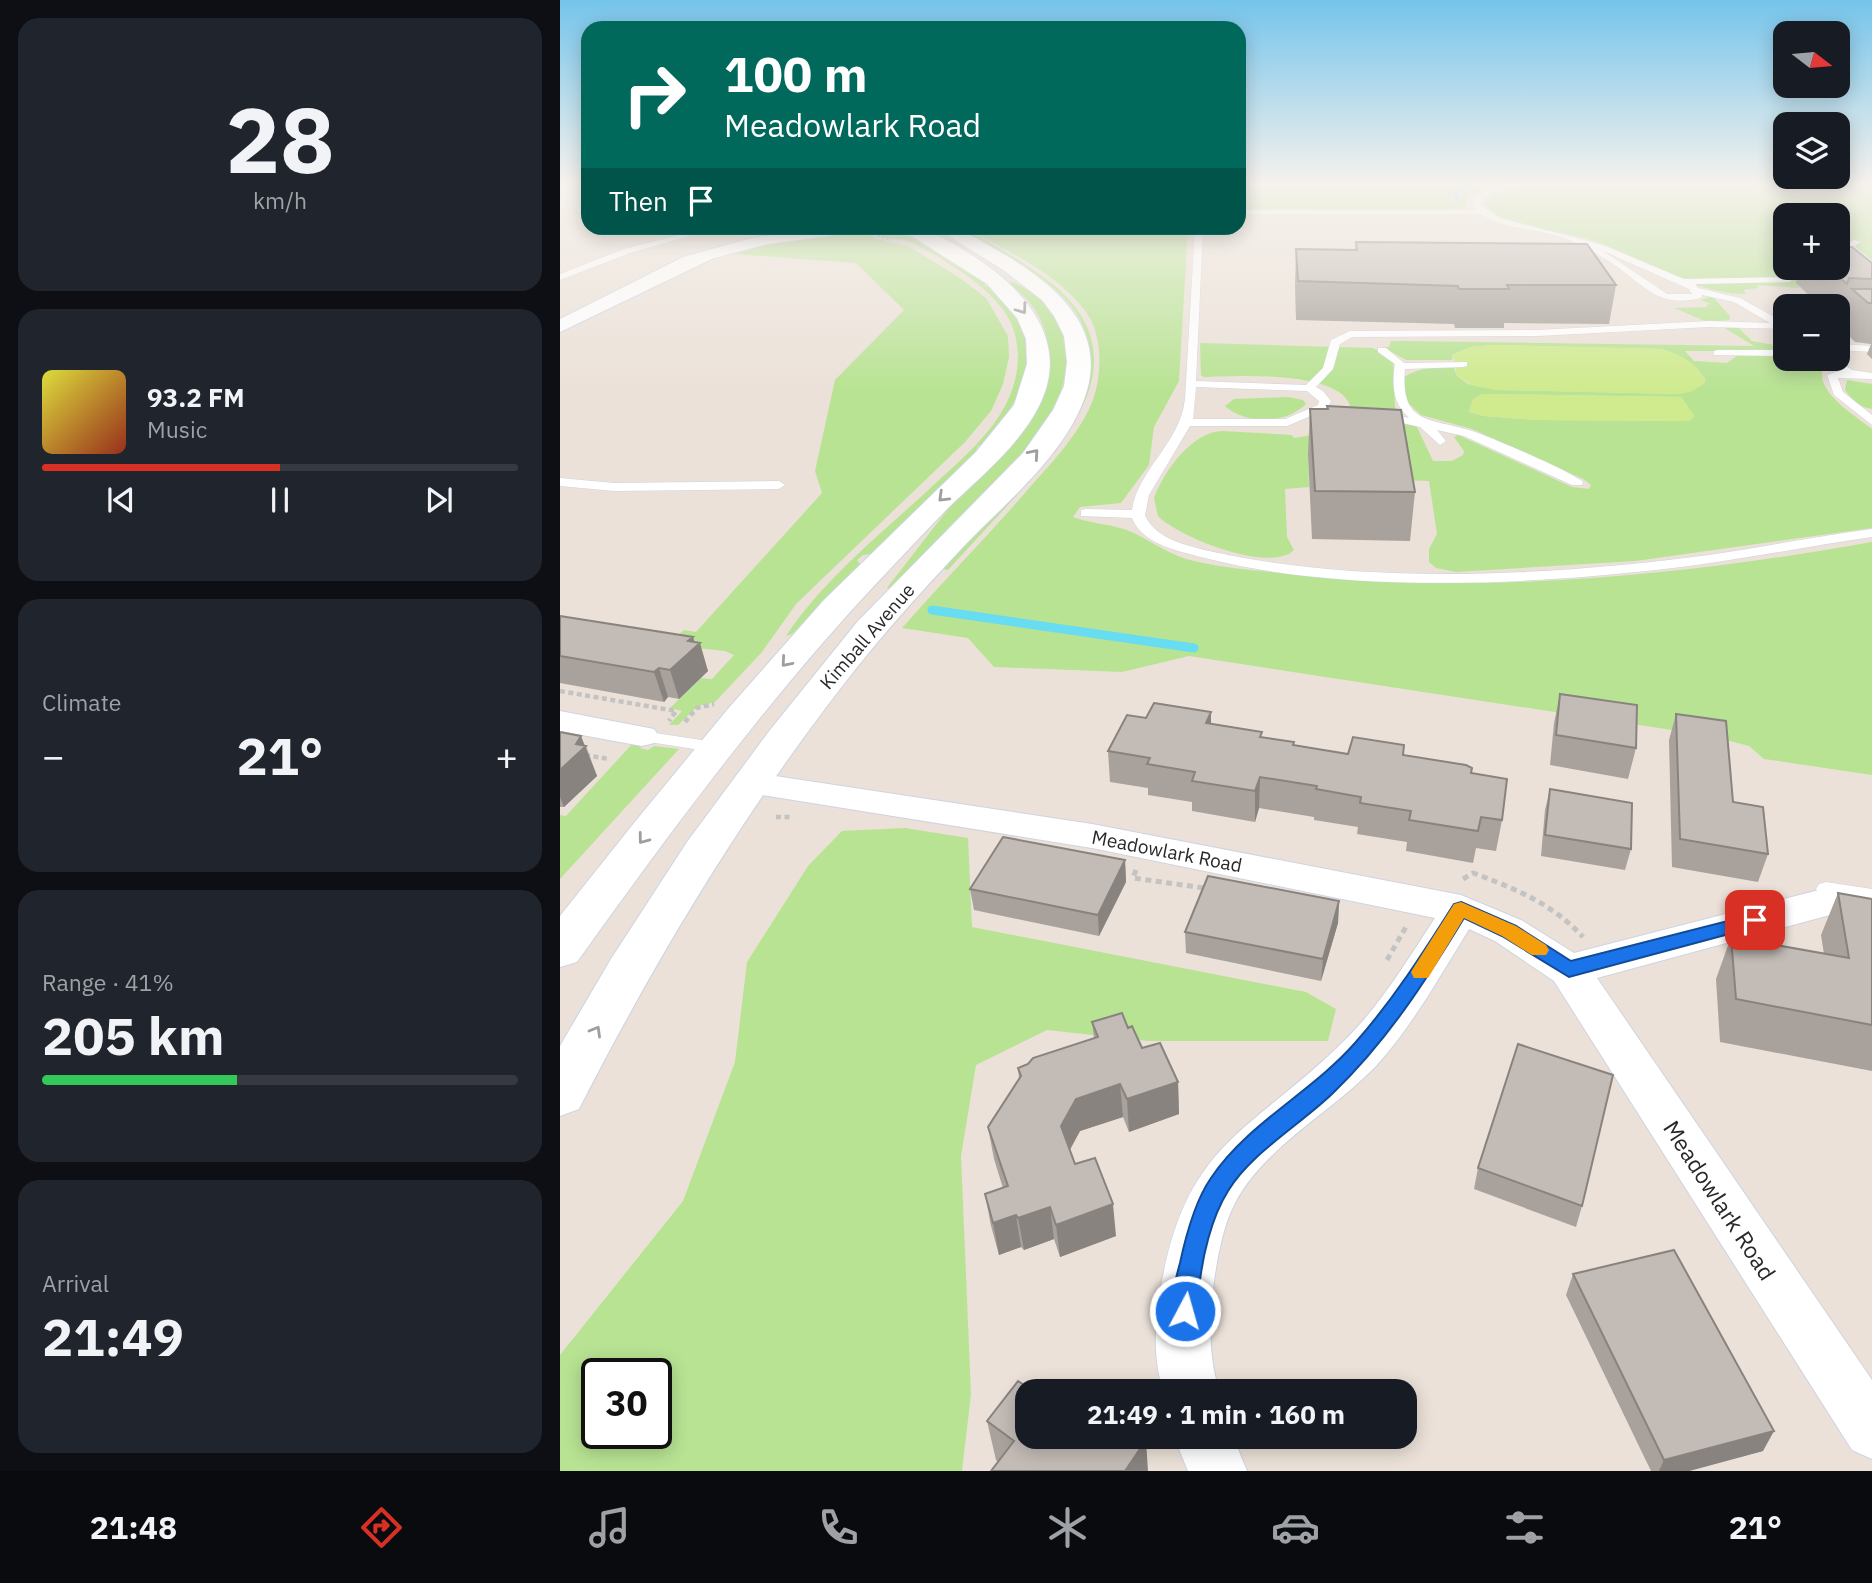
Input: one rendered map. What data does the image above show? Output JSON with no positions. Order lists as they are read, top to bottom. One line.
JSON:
{"streets":{"main road":["Kimball Avenue"],"street":["Meadowlark Road"]},"crossings":[["Kimball Avenue","Meadowlark Road"]],"north":"right","page":{"tile":[["28","km/h"],"Climate",["Range · 41%","205 km"],["Arrival","21:49"]],"map_buttons":["+","−"],"turn":["100 m","Meadowlark Road"],"then":"Then","song":["93.2 FM","Music"],"heat":["−","21°","+"],"limit":"30","trip":"21:49 · 1 min · 160 m","tabs":["21:48","21°"]}}
